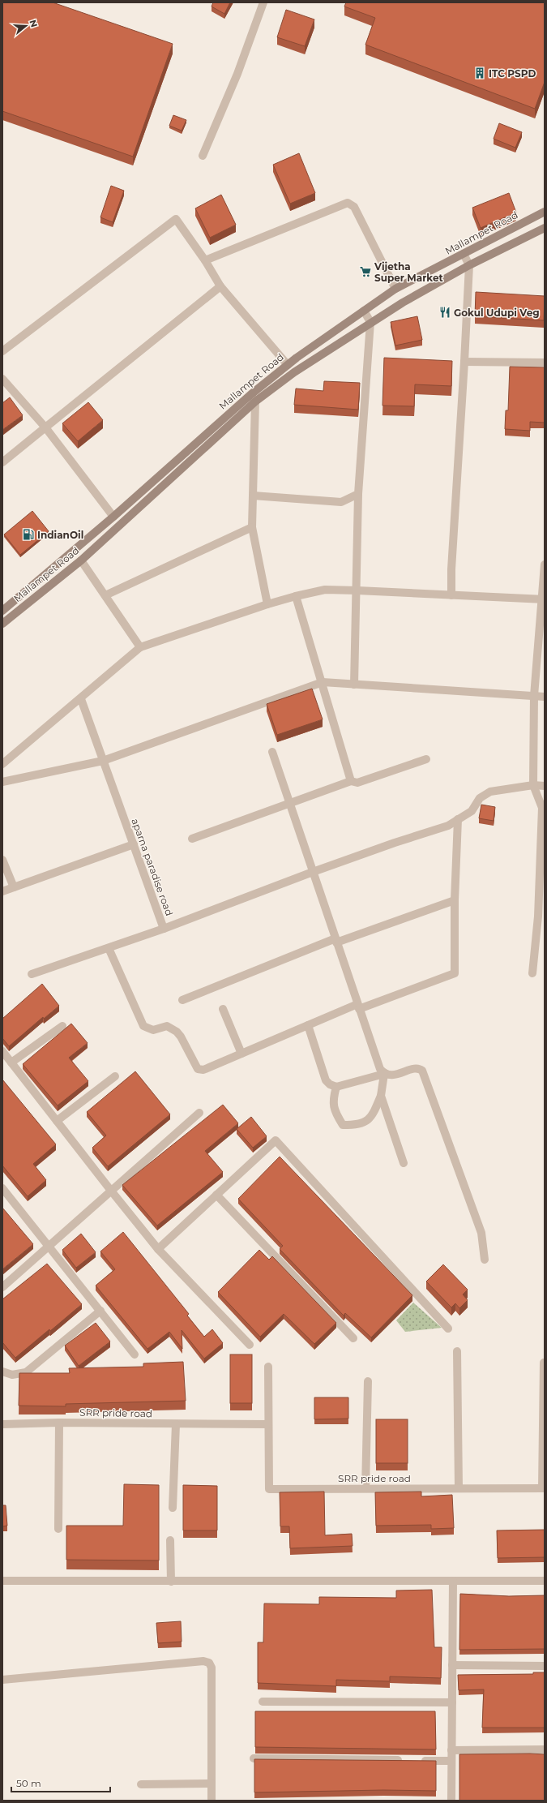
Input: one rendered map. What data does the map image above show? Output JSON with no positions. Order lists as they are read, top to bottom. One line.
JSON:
{"streets":{"main road":["Mallampet Road"],"street":["aparna paradise road","SRR pride road"]},"places":{"building":["ITC PSPD"],"supermarket":["Vijetha Super Market"],"restaurant":["Gokul Udupi Veg"],"fuel station":["IndianOil"]},"scale_bar":"50 m","north":"right"}
